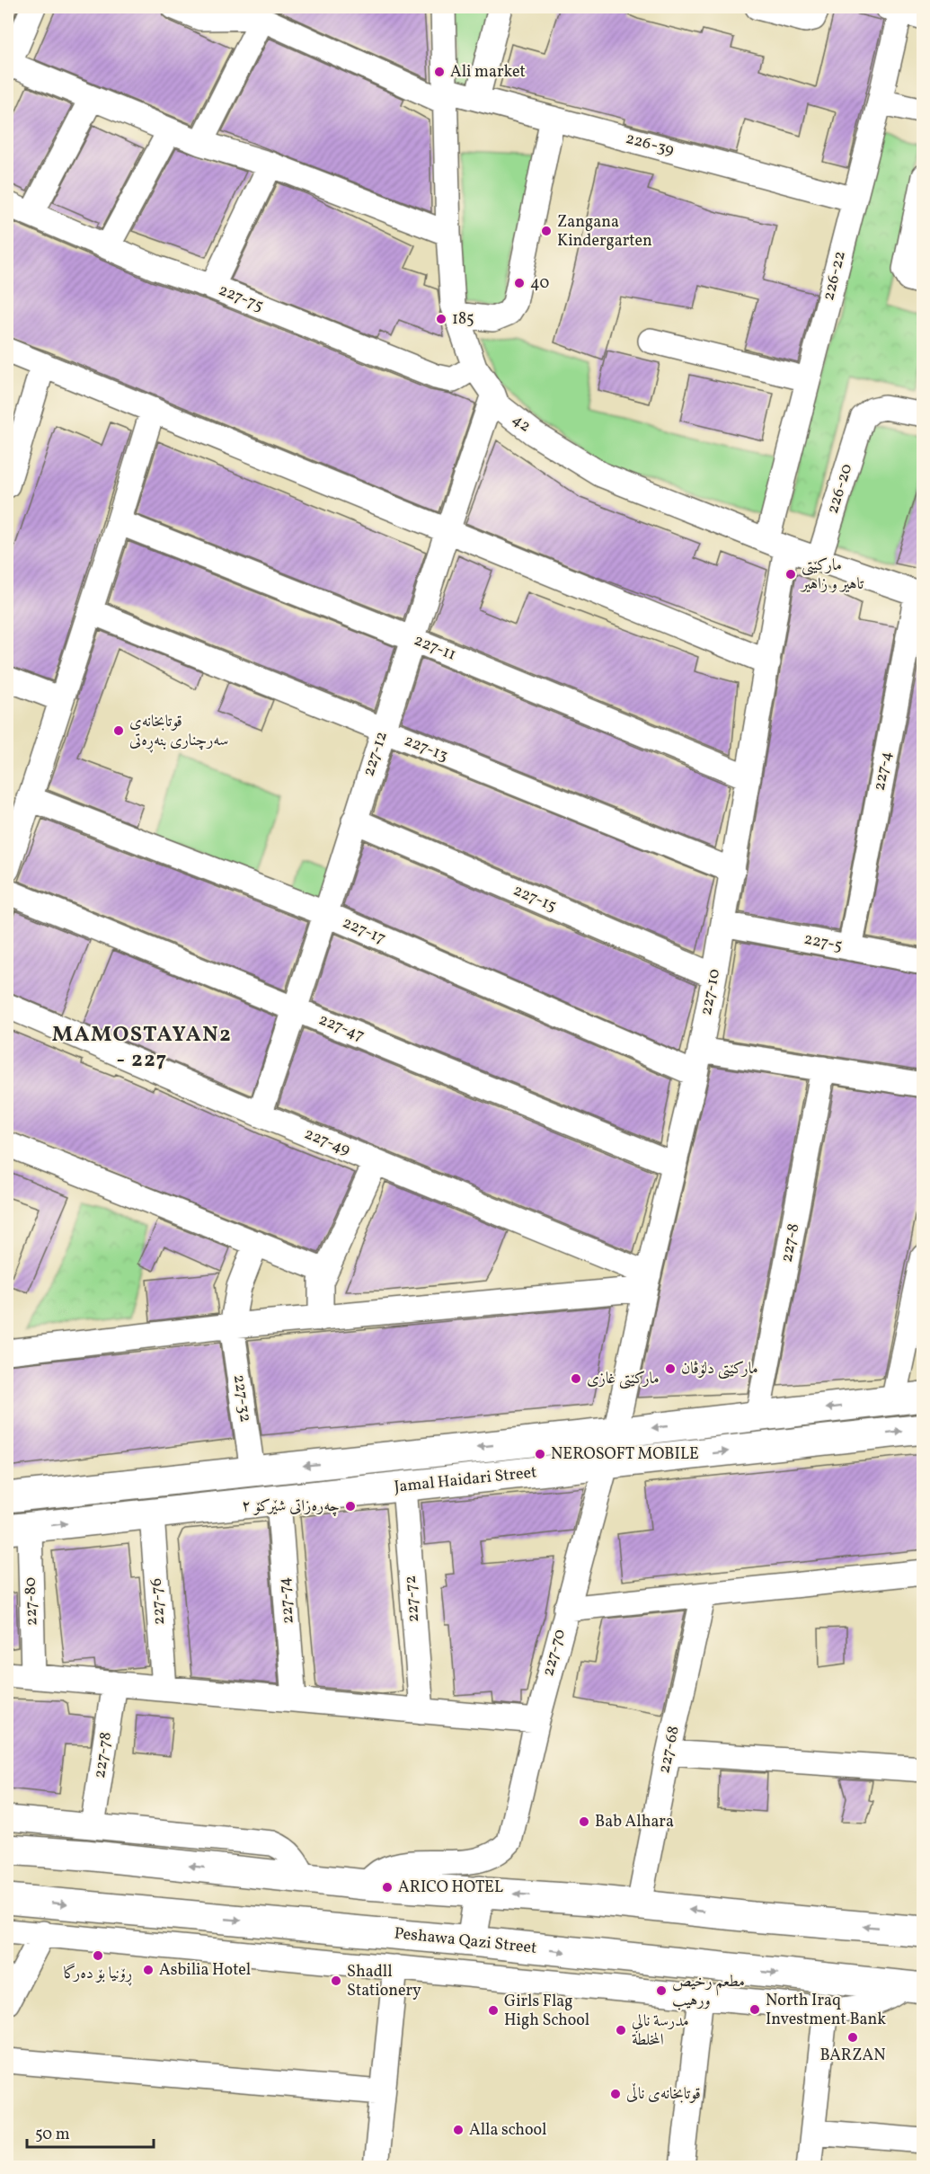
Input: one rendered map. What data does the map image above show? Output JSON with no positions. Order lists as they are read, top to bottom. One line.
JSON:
{"streets":{"main road":["Jamal Haidari Street","Peshawa Qazi Street"],"street":["226-39","226-22","227-75","42","226-20","227-11","227-13","227-12","227-4","227-15","227-17","227-5","227-10","227-47","227-49","227-8","227-32","227-72","227-74","227-80","227-76","227-70","227-68","227-78"]},"crossings":[["226-39","226-22"],["226-39","42"],["226-22","42"],["226-22","227-10"],["227-75","42"],["42","226-20"],["42","227-12"],["42","227-4"],["42","227-10"],["227-11","227-12"],["227-11","227-10"],["227-13","227-12"],["227-13","227-10"],["227-12","227-15"],["227-12","227-17"],["227-12","227-47"],["227-12","227-49"],["227-4","227-5"],["227-15","227-10"],["227-17","227-10"],["227-5","227-10"],["227-10","227-47"],["227-10","227-49"],["227-10","Jamal Haidari Street"],["227-8","Jamal Haidari Street"],["227-32","Jamal Haidari Street"],["Jamal Haidari Street","227-72"],["Jamal Haidari Street","227-74"],["Jamal Haidari Street","227-80"],["Jamal Haidari Street","227-76"],["Jamal Haidari Street","227-70"]],"districts":["MAMOSTAYAN2 - 227"],"places":["Ali market","Zangana Kindergarten","40","185","ماركێتی تاهیر و زاهیر","قوتابخانەی سەرچناری بنەڕەتی","ماركێتی دلۆڤان","ماركێتی غازی","NEROSOFT MOBILE","چەرەزاتی شێرکۆ ٢","Bab Alhara","ARICO HOTEL","ڕۆنیا بۆ دەرگا","Asbilia Hotel","Shadll Stationery","مطعم رخيص ورهيب","North Iraq Investment Bank","Girls Flag High School","مدرسة نالي المخلطة","BARZAN","قوتابخانەی ناڵی","Alla school"],"scale_bar":"50 m"}
